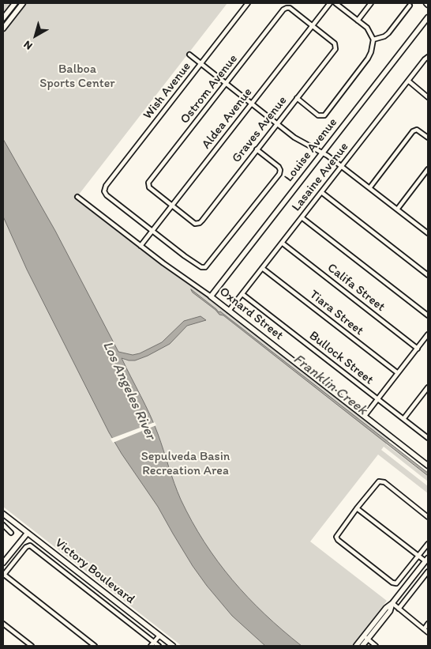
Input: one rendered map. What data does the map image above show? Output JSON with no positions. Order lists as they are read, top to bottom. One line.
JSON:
{"streets":{"main road":["Louise Avenue","Oxnard Street","Victory Boulevard"],"street":["Ostrom Avenue","Wish Avenue","Aldea Avenue","Graves Avenue","Lasaine Avenue","Califa Street","Tiara Street","Bullock Street"]},"crossings":[["Ostrom Avenue","Aldea Avenue"],["Ostrom Avenue","Graves Avenue"],["Wish Avenue","Aldea Avenue"],["Aldea Avenue","Graves Avenue"],["Aldea Avenue","Oxnard Street"],["Louise Avenue","Oxnard Street"],["Lasaine Avenue","Califa Street"],["Lasaine Avenue","Tiara Street"],["Lasaine Avenue","Oxnard Street"],["Lasaine Avenue","Bullock Street"]],"water":["Franklin Creek","Los Angeles River"],"parks":["Balboa Sports Center","Sepulveda Basin Recreation Area"],"north":"bottom left"}
